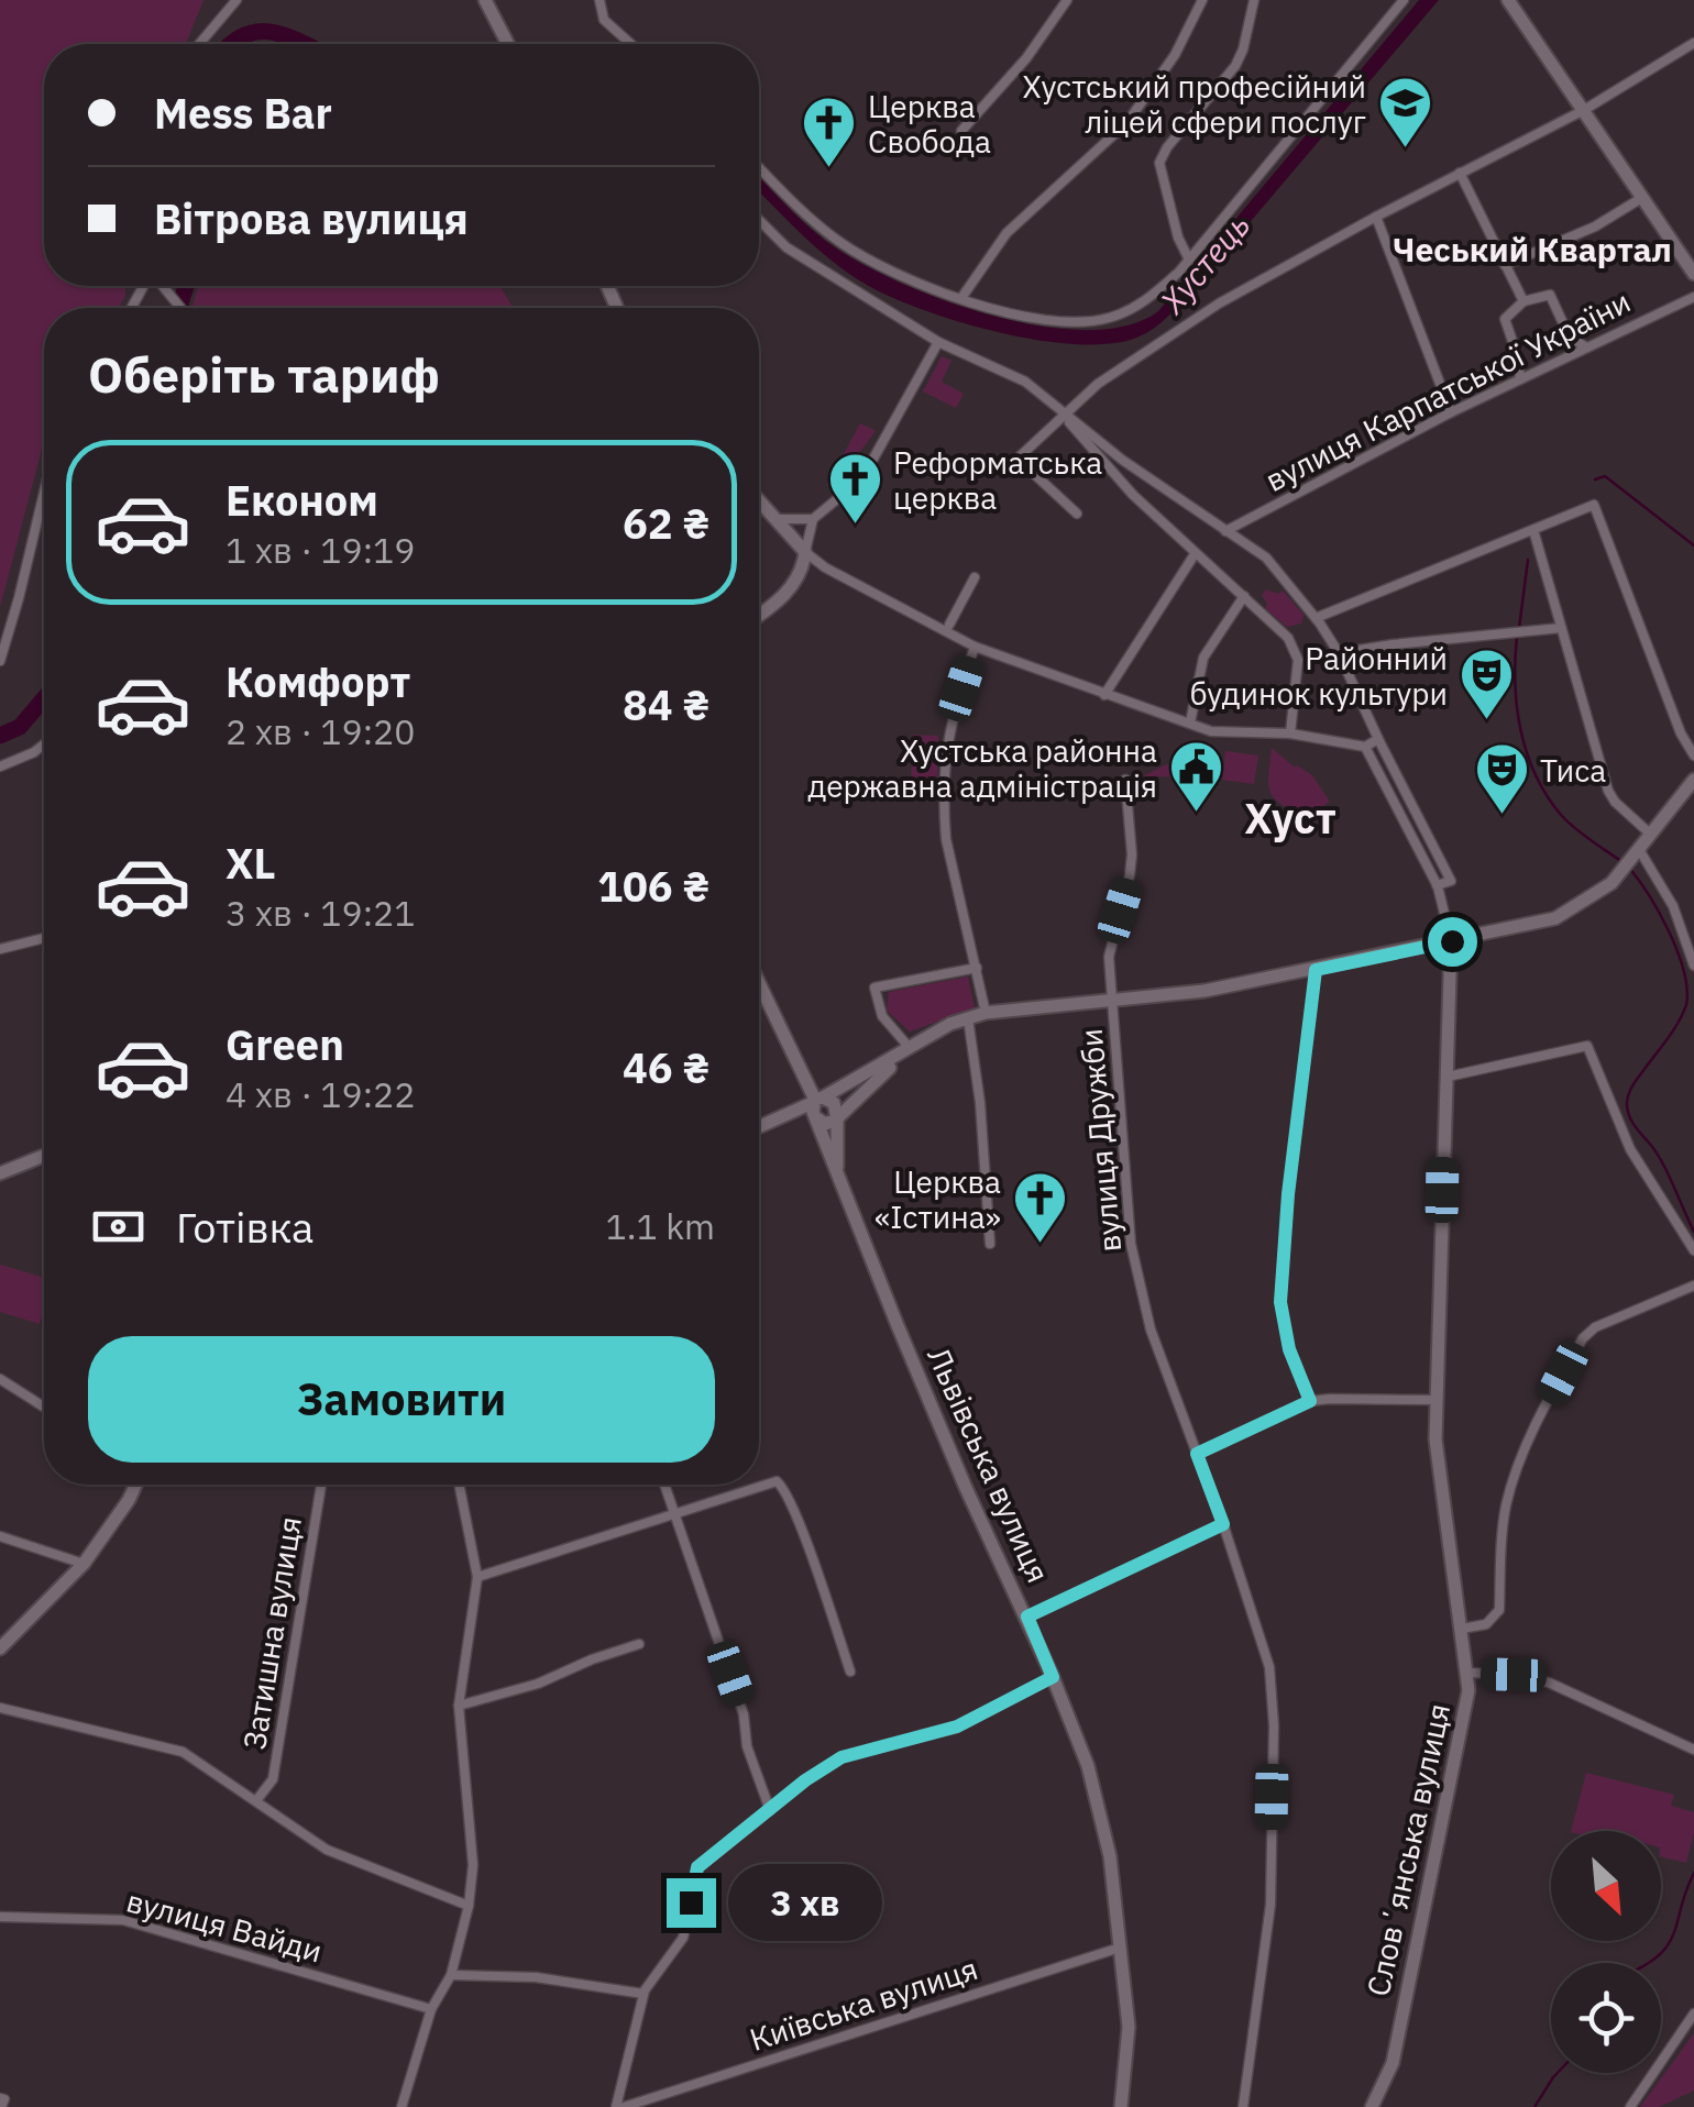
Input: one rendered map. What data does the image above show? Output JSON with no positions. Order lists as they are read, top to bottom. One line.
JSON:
{"streets":{"main road":["Львівська вулиця","Словʼянська вулиця"],"street":["вулиця Карпатської України","вулиця Дружби","Затишна вулиця","вулиця Вайди","Київська вулиця"]},"crossings":[["Львівська вулиця","Київська вулиця"]],"districts":["Чеський Квартал","Хуст"],"water":["Хустець"],"places":{"school or university":["Хустський професійний ліцей сфери послуг"],"church":["Церква Свобода","Реформатська церква","Церква «Істина»"],"theatre":["Районний будинок культури","Тиса"],"public building":["Хустська районна державна адміністрація"]},"north":"bottom right","page":{"banner":["Mess Bar","Вітрова вулиця"],"heading":"Оберіть тариф","list":[{"name":"Економ","note":"1 хв · 19:19","value":"62 ₴"},{"name":"Комфорт","note":"2 хв · 19:20","value":"84 ₴"},{"name":"XL","note":"3 хв · 19:21","value":"106 ₴"},{"name":"Green","note":"4 хв · 19:22","value":"46 ₴"}],"pay":["Готівка","1.1 km"],"buttons":"Замовити","bubble":"3 хв"}}
